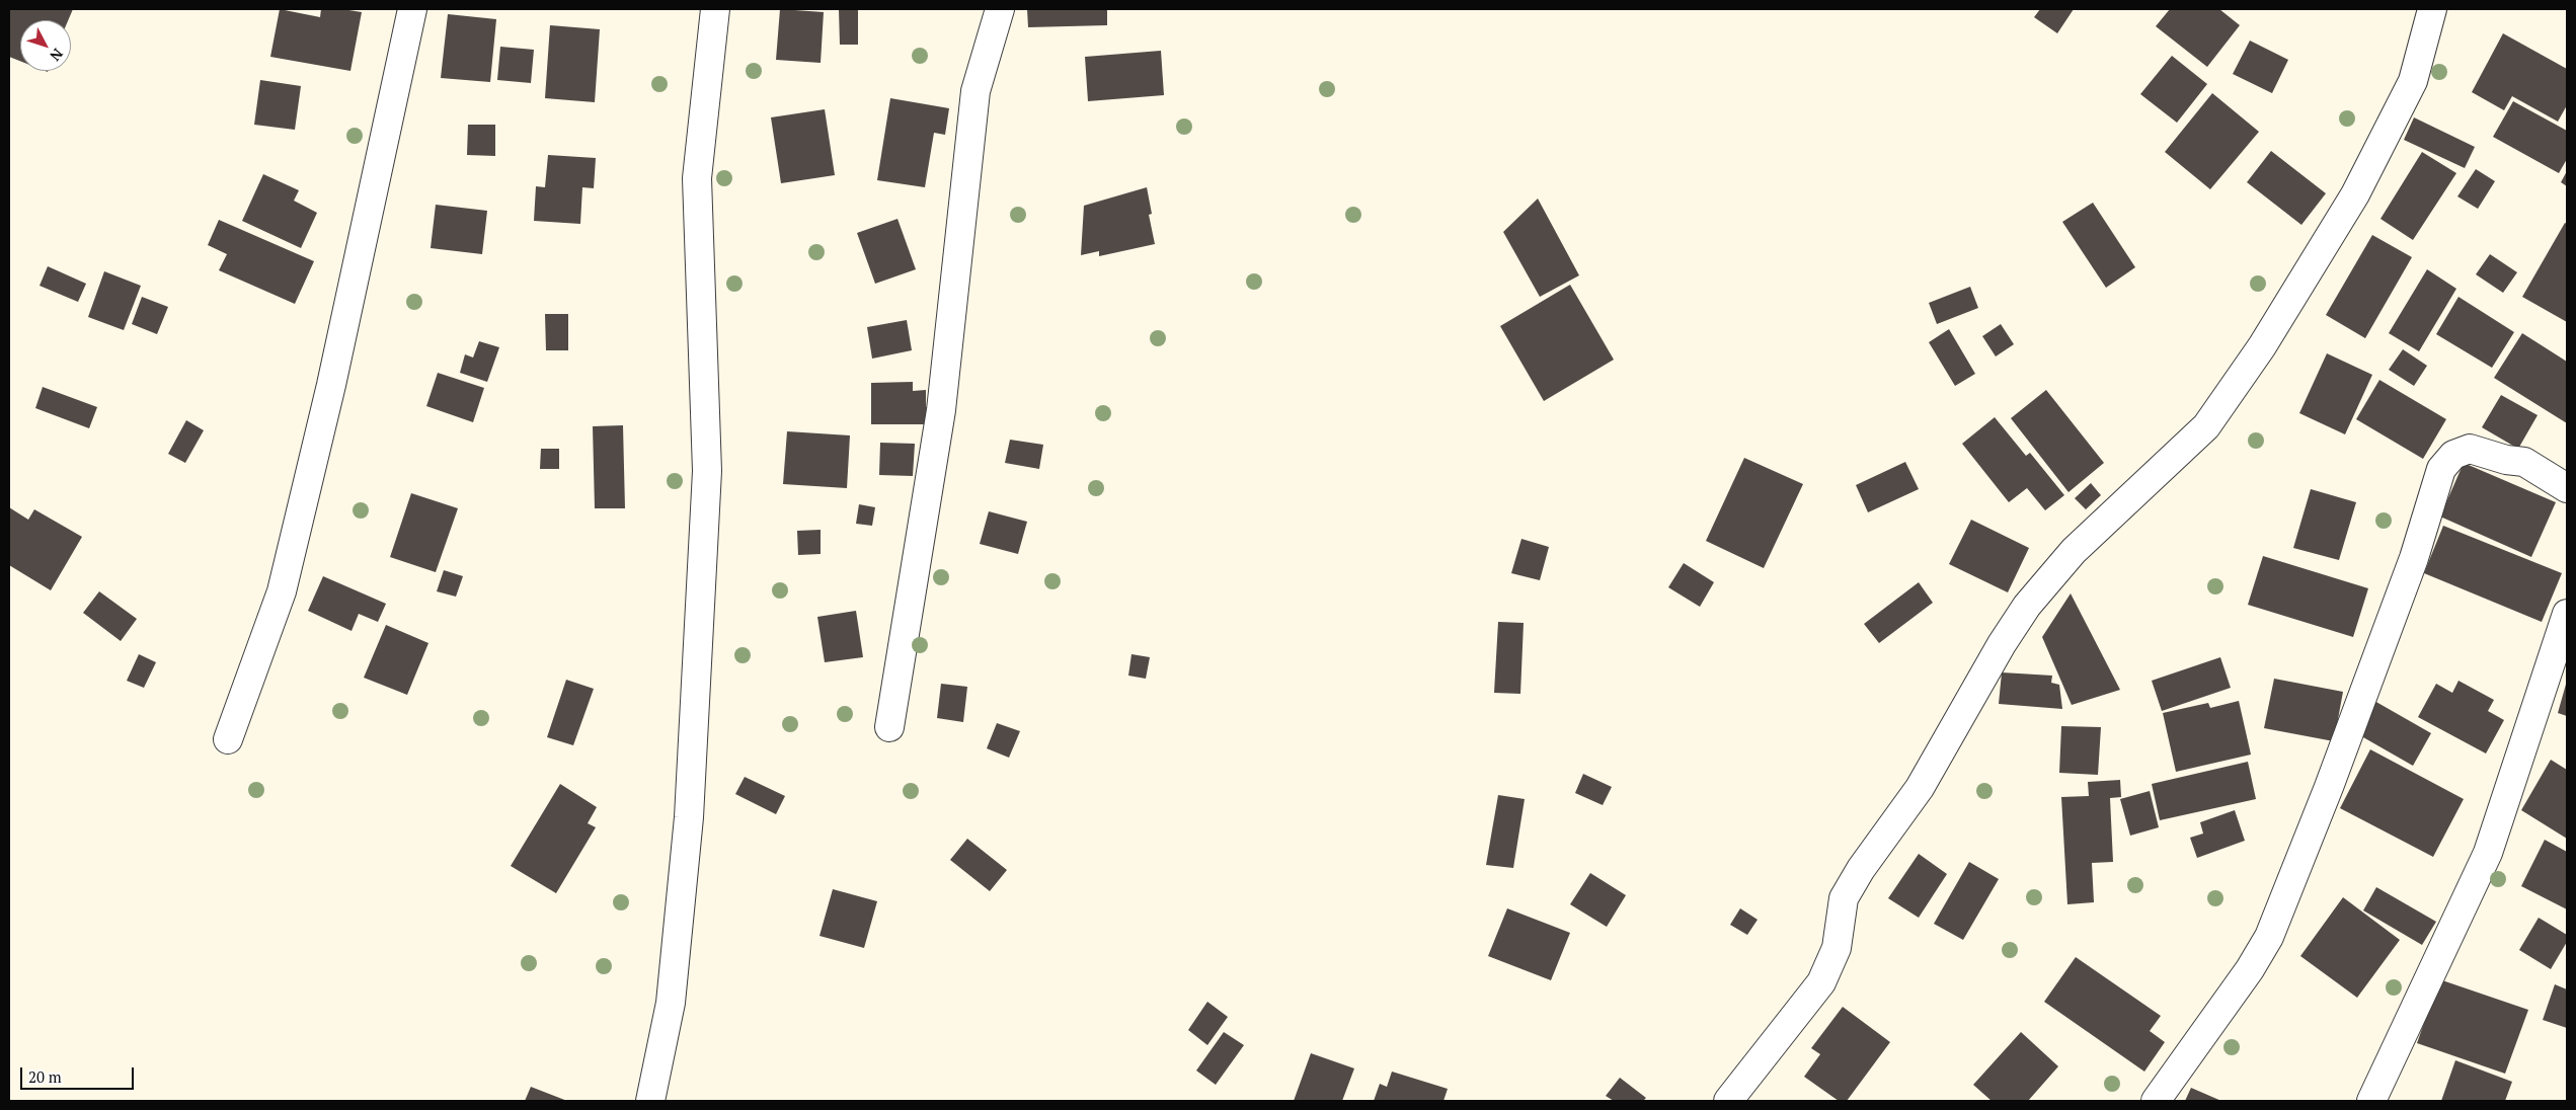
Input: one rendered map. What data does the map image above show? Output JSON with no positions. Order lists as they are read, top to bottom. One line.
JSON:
{"scale_bar":"20 m","north":"bottom right"}
